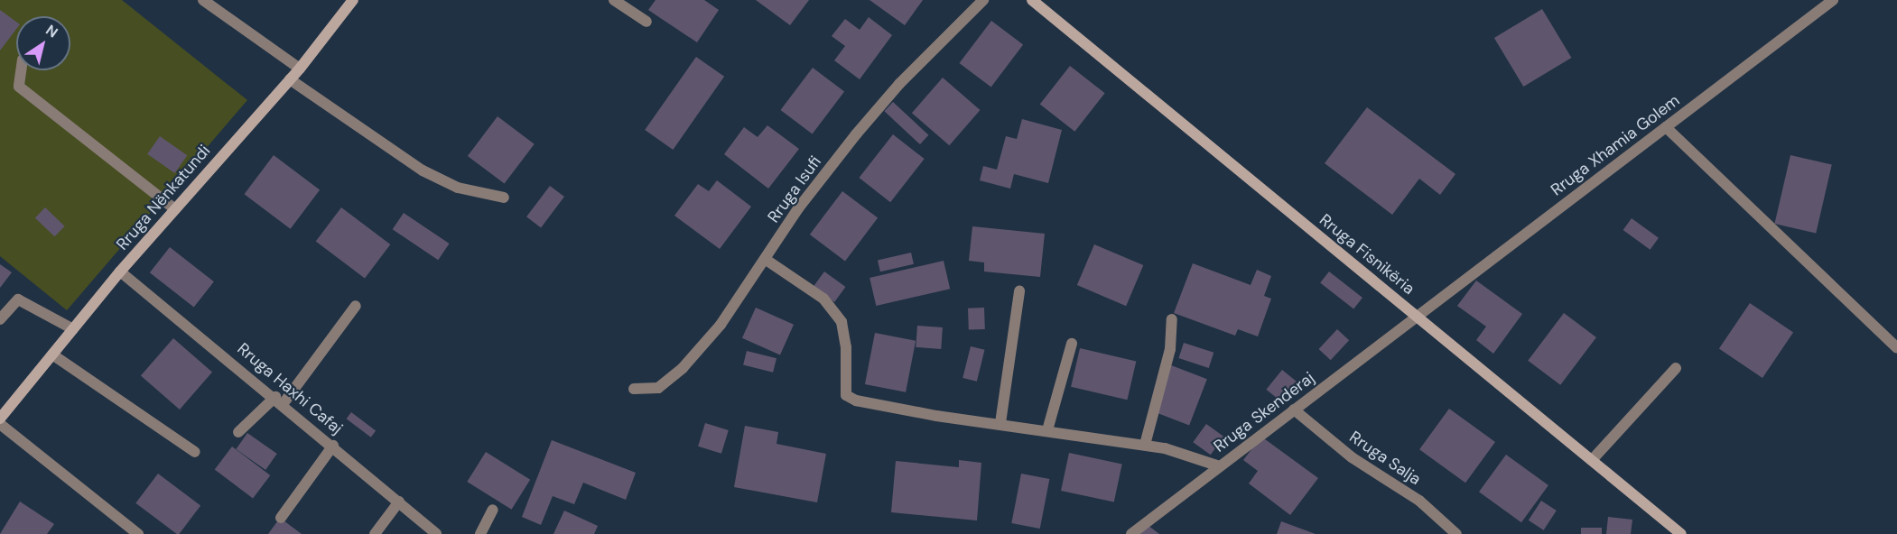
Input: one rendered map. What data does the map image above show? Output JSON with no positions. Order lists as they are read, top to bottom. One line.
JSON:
{"streets":{"street":["Rruga Xhamia Golem","Rruga Isufi","Rruga Nënkatundi","Rruga Fisnikëria","Rruga Haxhi Cafaj","Rruga Skenderaj","Rruga Salja"]},"crossings":[["Rruga Xhamia Golem","Rruga Fisnikëria"],["Rruga Xhamia Golem","Rruga Skenderaj"],["Rruga Nënkatundi","Rruga Haxhi Cafaj"],["Rruga Fisnikëria","Rruga Skenderaj"],["Rruga Skenderaj","Rruga Salja"]],"north":"top right"}
